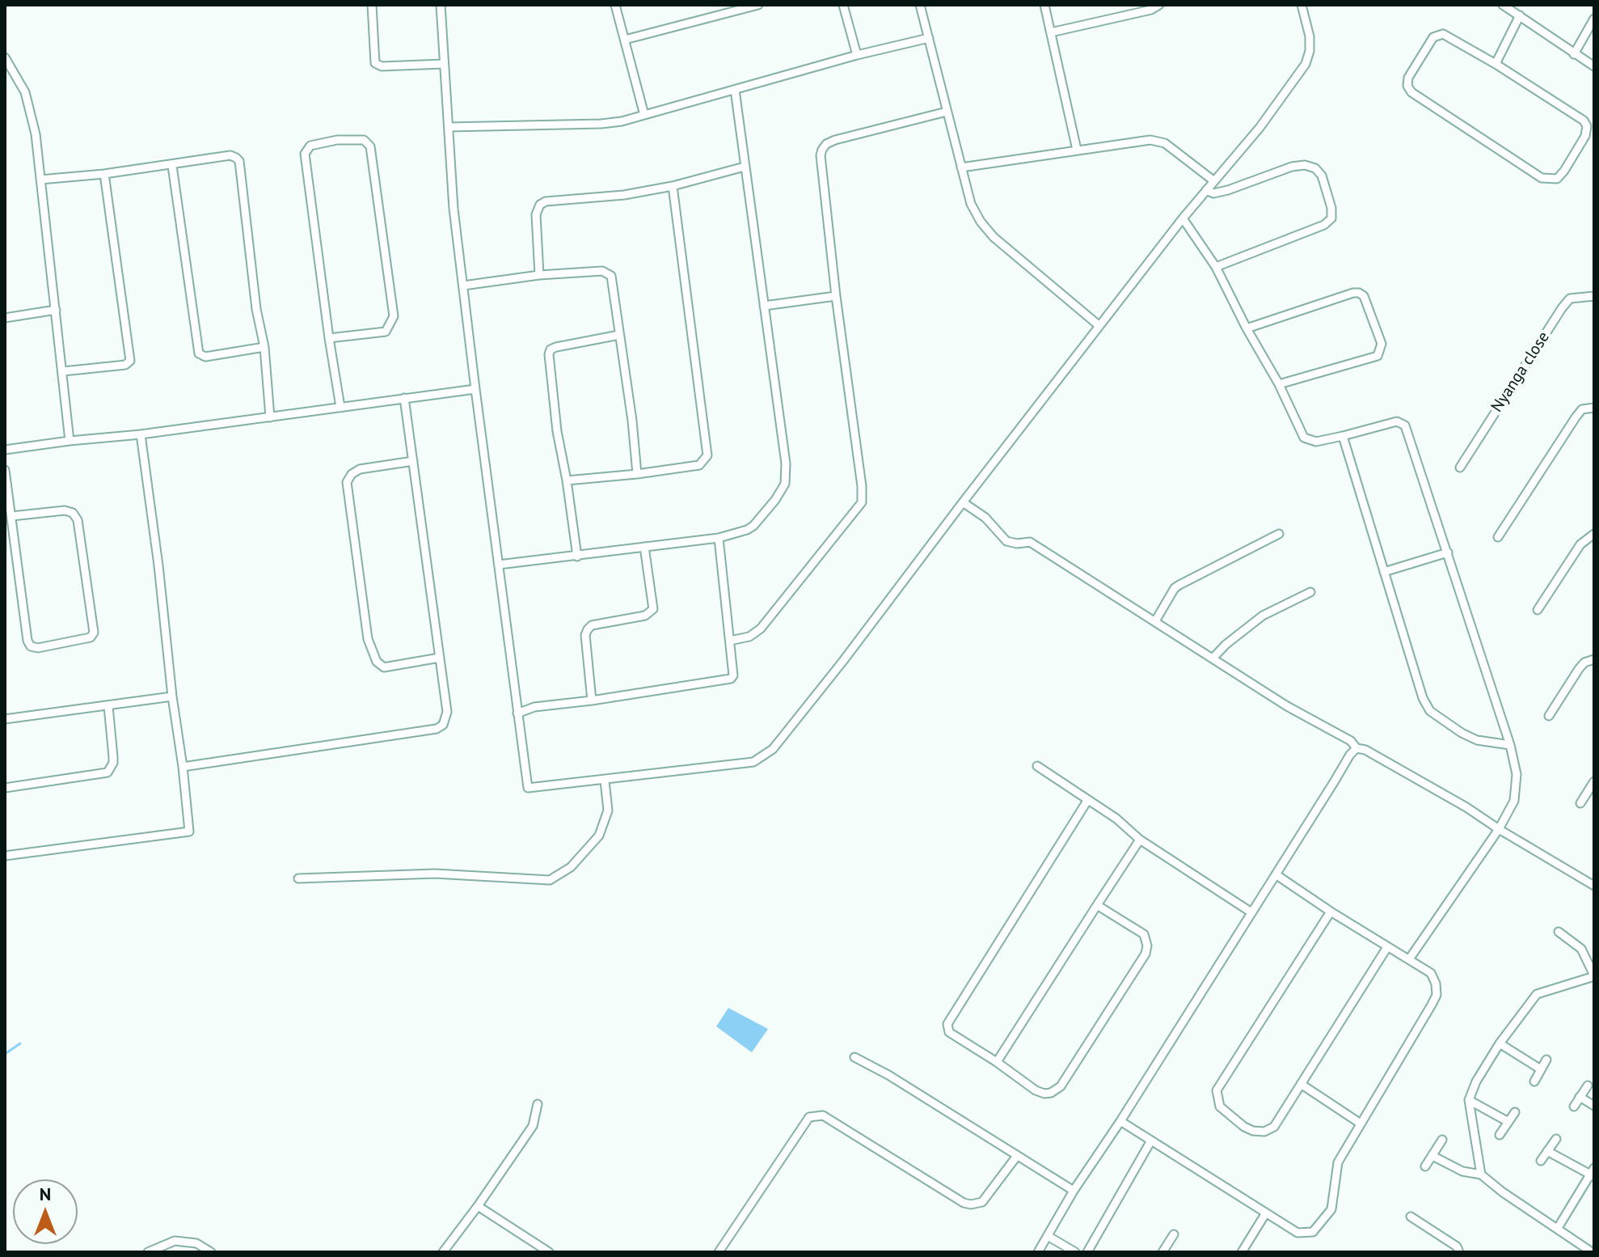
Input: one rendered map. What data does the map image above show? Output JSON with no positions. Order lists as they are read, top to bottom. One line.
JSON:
{"streets":{"street":["Nyanga close"]},"north":"top"}
